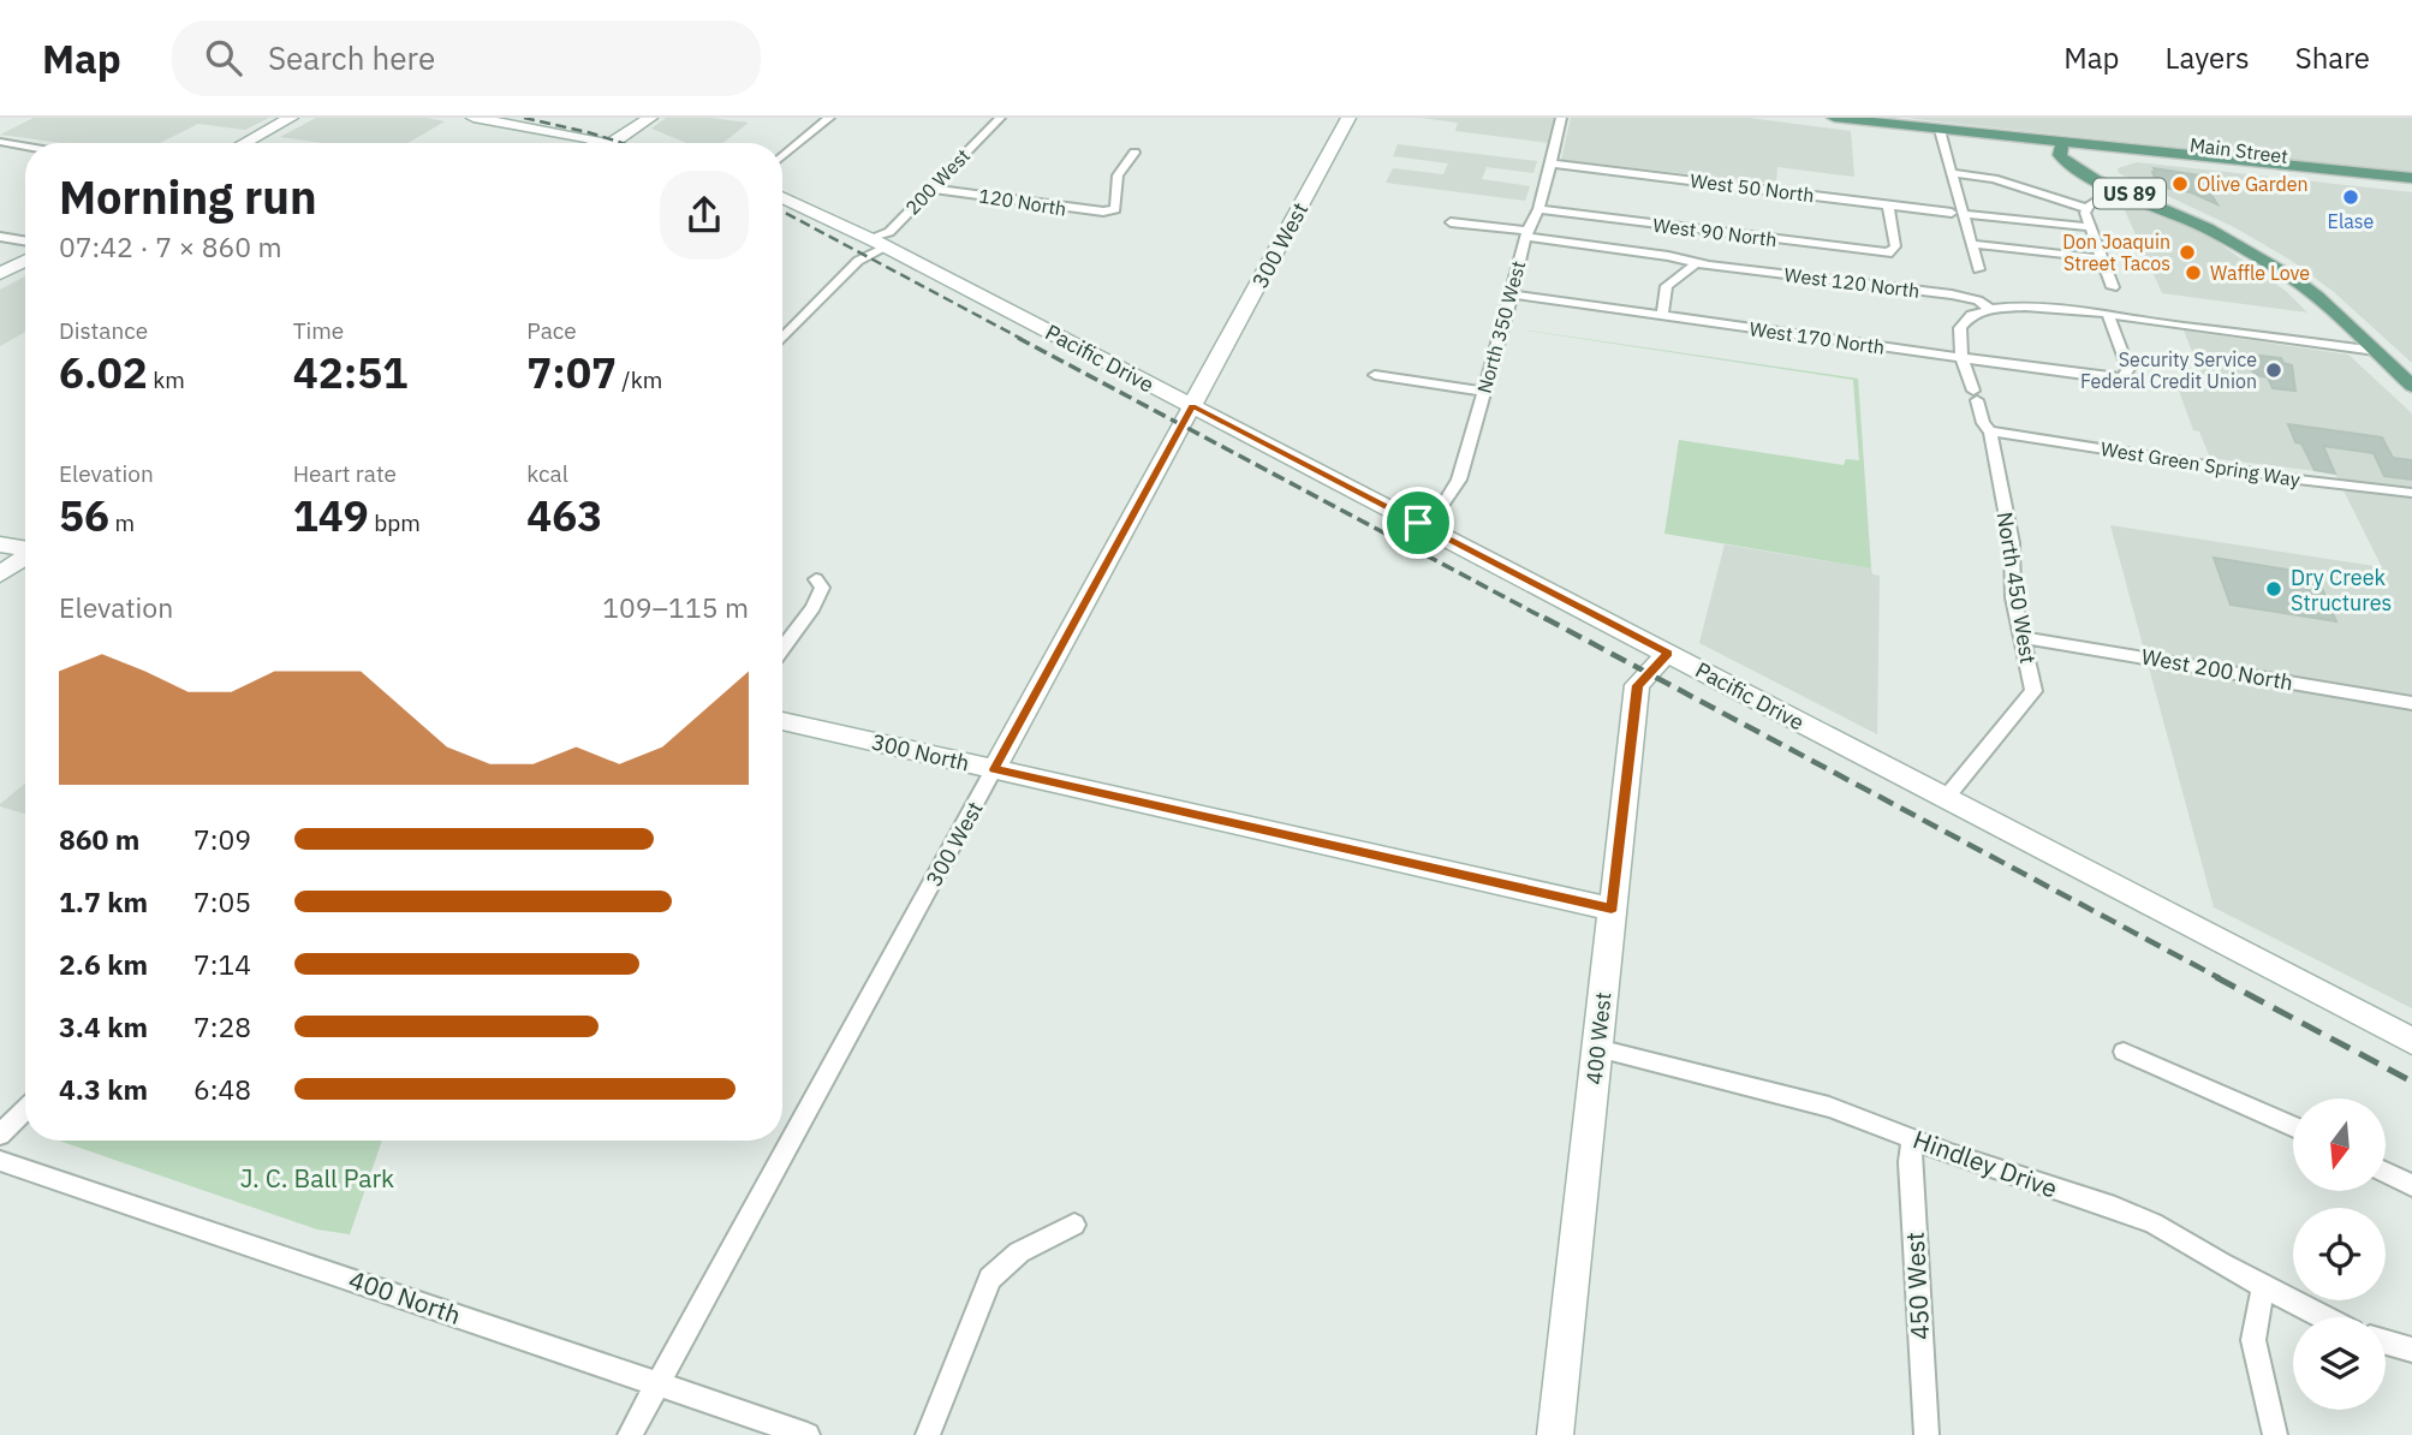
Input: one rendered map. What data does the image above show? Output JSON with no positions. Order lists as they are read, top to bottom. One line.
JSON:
{"streets":{"main road":["Main Street","US 89"],"street":["200 West","West 50 North","120 North","West 90 North","300 West","West 120 North","North 350 West","West 170 North","Pacific Drive","West Green Spring Way","North 450 West","West 200 North","300 North","400 West","Hindley Drive","450 West","400 North"]},"crossings":[["Main Street","US 89"],["200 West","120 North"],["200 West","Pacific Drive"],["West 50 North","West 90 North"],["West 50 North","North 350 West"],["US 89","West 120 North"],["West 90 North","North 350 West"],["300 West","Pacific Drive"],["300 West","300 North"],["300 West","400 North"],["West 120 North","North 350 West"],["West 120 North","West 170 North"],["West 120 North","North 450 West"],["North 350 West","West 170 North"],["North 350 West","Pacific Drive"],["West 170 North","North 450 West"],["Pacific Drive","North 450 West"],["Pacific Drive","400 West"],["West Green Spring Way","North 450 West"],["North 450 West","West 200 North"],["300 North","400 West"],["400 West","Hindley Drive"],["Hindley Drive","450 West"]],"parks":["J. C. Ball Park"],"places":["Olive Garden","Elase","Don Joaquin Street Tacos","Waffle Love","Security Service Federal Credit Union","Dry Creek Structures"],"north":"bottom","page":{"header":"Map","search":"Search here","nav":["Map","Layers","Share"],"heading":["Morning run","07:42 · 7 × 860 m"],"stats":[["Distance","6.02 km"],["Time","42:51"],["Pace","7:07 /km"],["Elevation","56 m"],["Heart rate","149 bpm"],["kcal","463"]],"chart":["Elevation","109–115 m"],"list":[{"name":"860 m","note":"7:09"},{"name":"1.7 km","note":"7:05"},{"name":"2.6 km","note":"7:14"},{"name":"3.4 km","note":"7:28"},{"name":"4.3 km","note":"6:48"}]}}
